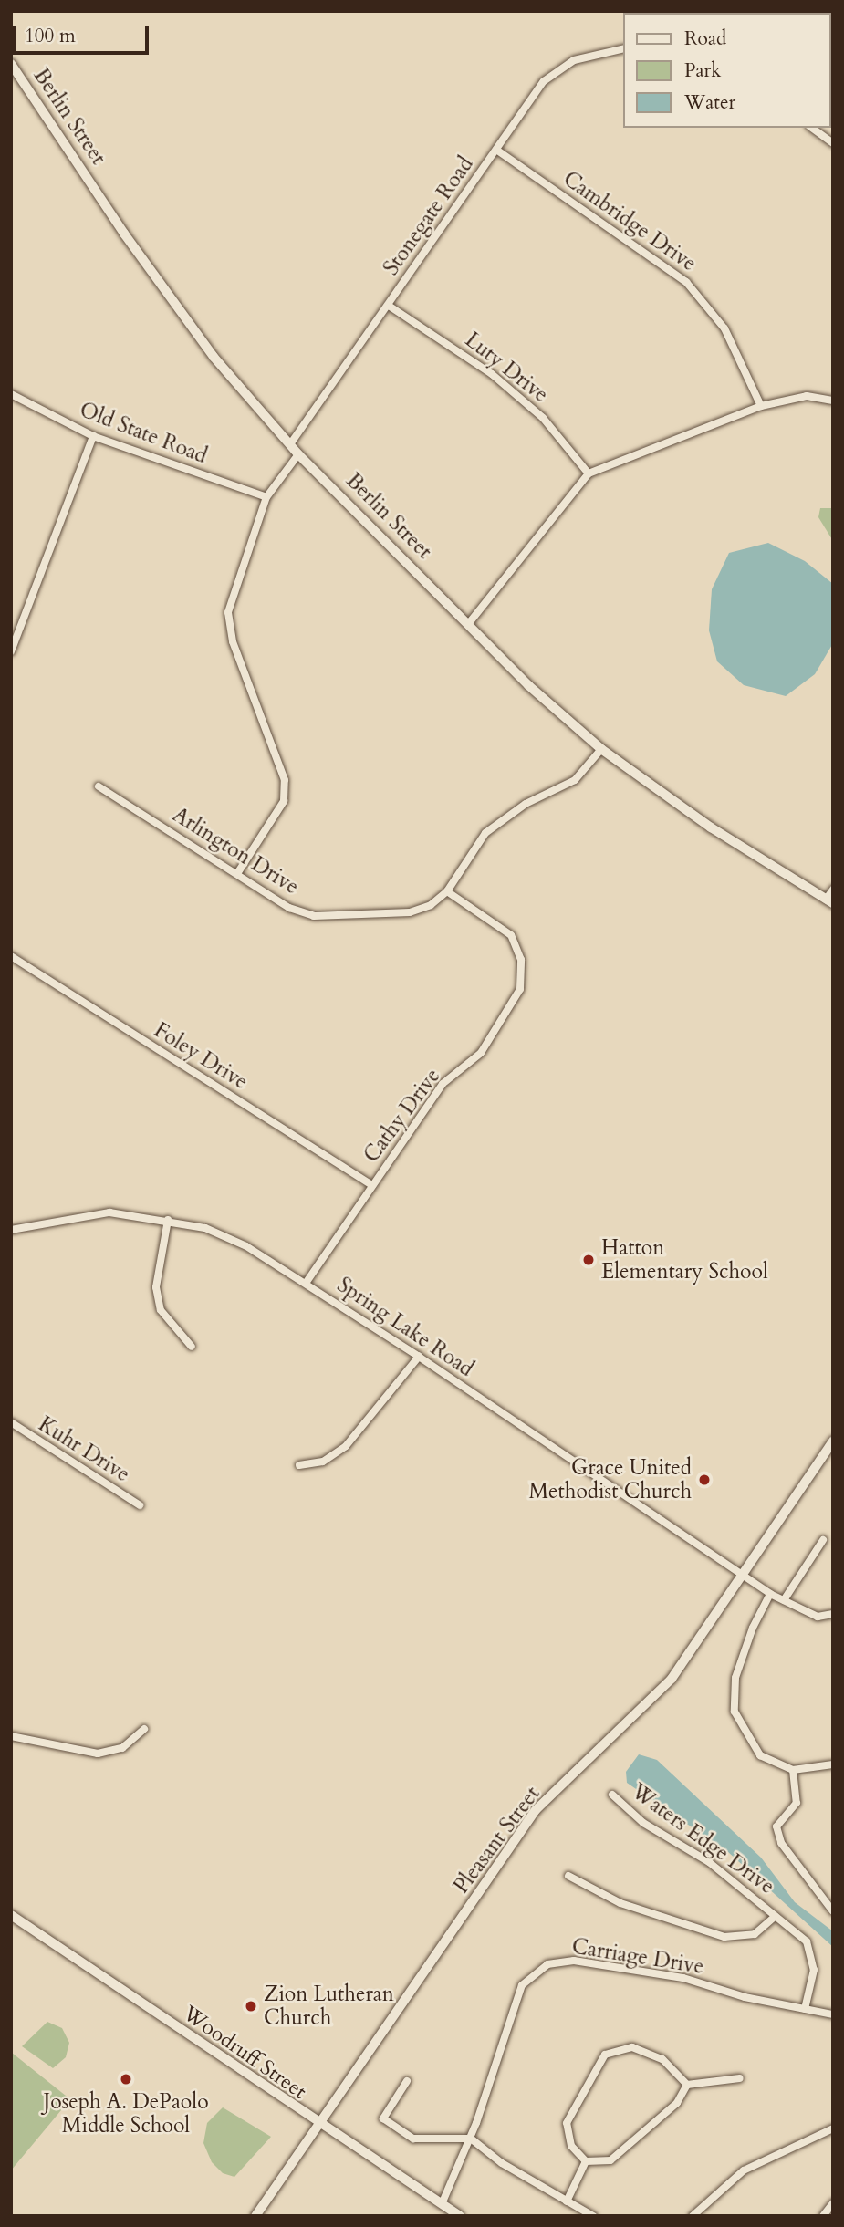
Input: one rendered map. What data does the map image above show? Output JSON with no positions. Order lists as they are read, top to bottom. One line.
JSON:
{"streets":{"main road":["Berlin Street"],"street":["Stonegate Road","Cambridge Drive","Luty Drive","Old State Road","Arlington Drive","Foley Drive","Cathy Drive","Spring Lake Road","Kuhr Drive","Waters Edge Drive","Pleasant Street","Carriage Drive","Woodruff Street"]},"crossings":[["Berlin Street","Stonegate Road"],["Berlin Street","Arlington Drive"],["Stonegate Road","Cambridge Drive"],["Stonegate Road","Luty Drive"],["Arlington Drive","Cathy Drive"],["Foley Drive","Cathy Drive"],["Cathy Drive","Spring Lake Road"],["Spring Lake Road","Pleasant Street"],["Waters Edge Drive","Carriage Drive"],["Pleasant Street","Woodruff Street"],["Carriage Drive","Woodruff Street"]],"places":["Hatton Elementary School","Grace United Methodist Church","Zion Lutheran Church","Joseph A. DePaolo Middle School"],"legend":["Road","Park","Water"],"scale_bar":"100 m"}
